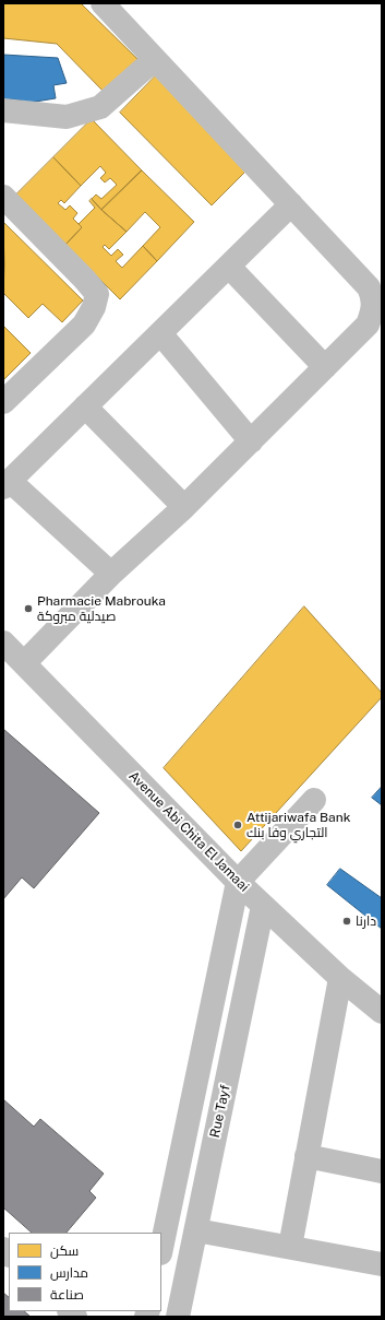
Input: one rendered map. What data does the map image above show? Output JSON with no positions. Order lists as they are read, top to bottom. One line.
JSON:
{"streets":{"street":["Avenue Abi Chita El Jamaai","Rue Tayf"]},"crossings":[["Avenue Abi Chita El Jamaai","Rue Tayf"]],"places":["Pharmacie Mabrouka صيدلية مبروكة","Attijariwafa Bank التجاري وفا بنك","دارنا"],"legend":["سكن","مدارس","صناعة"]}
